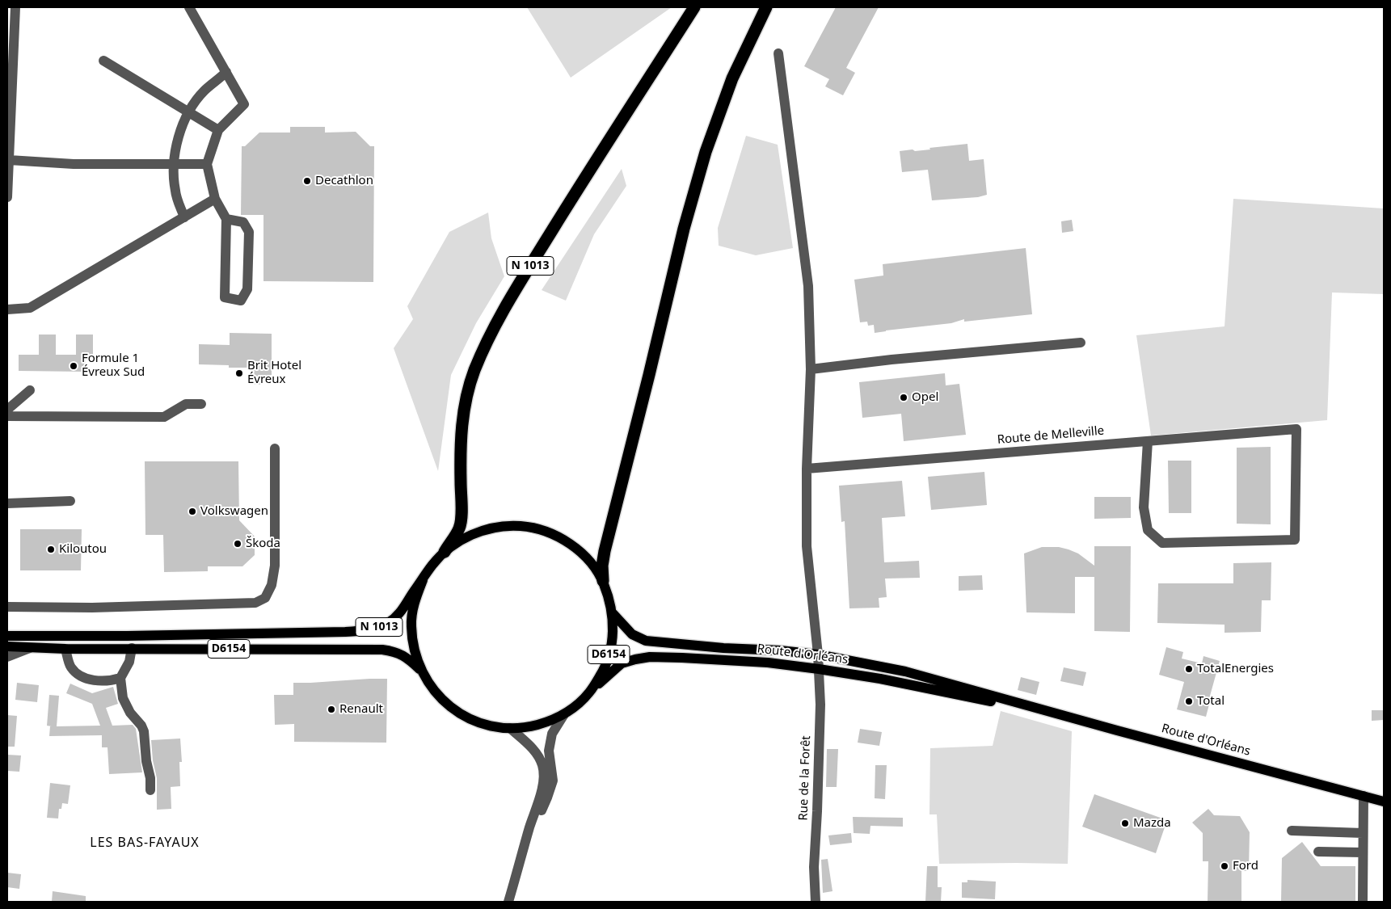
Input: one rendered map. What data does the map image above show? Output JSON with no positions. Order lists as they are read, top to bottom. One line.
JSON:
{"streets":{"highway":["N 1013"],"main road":["D6154","Route d'Orléans"],"street":["Route de Melleville","Rue de la Forêt"]},"crossings":[["N 1013","D6154"],["Route de Melleville","Rue de la Forêt"],["D6154","Route d'Orléans"],["Route d'Orléans","Rue de la Forêt"]],"districts":["LES BAS-FAYAUX"],"places":["Decathlon","Formule 1 Évreux Sud","Brit Hotel Évreux","Opel","Volkswagen","Škoda","Kiloutou","TotalEnergies","Total","Renault","Mazda","Ford"]}
